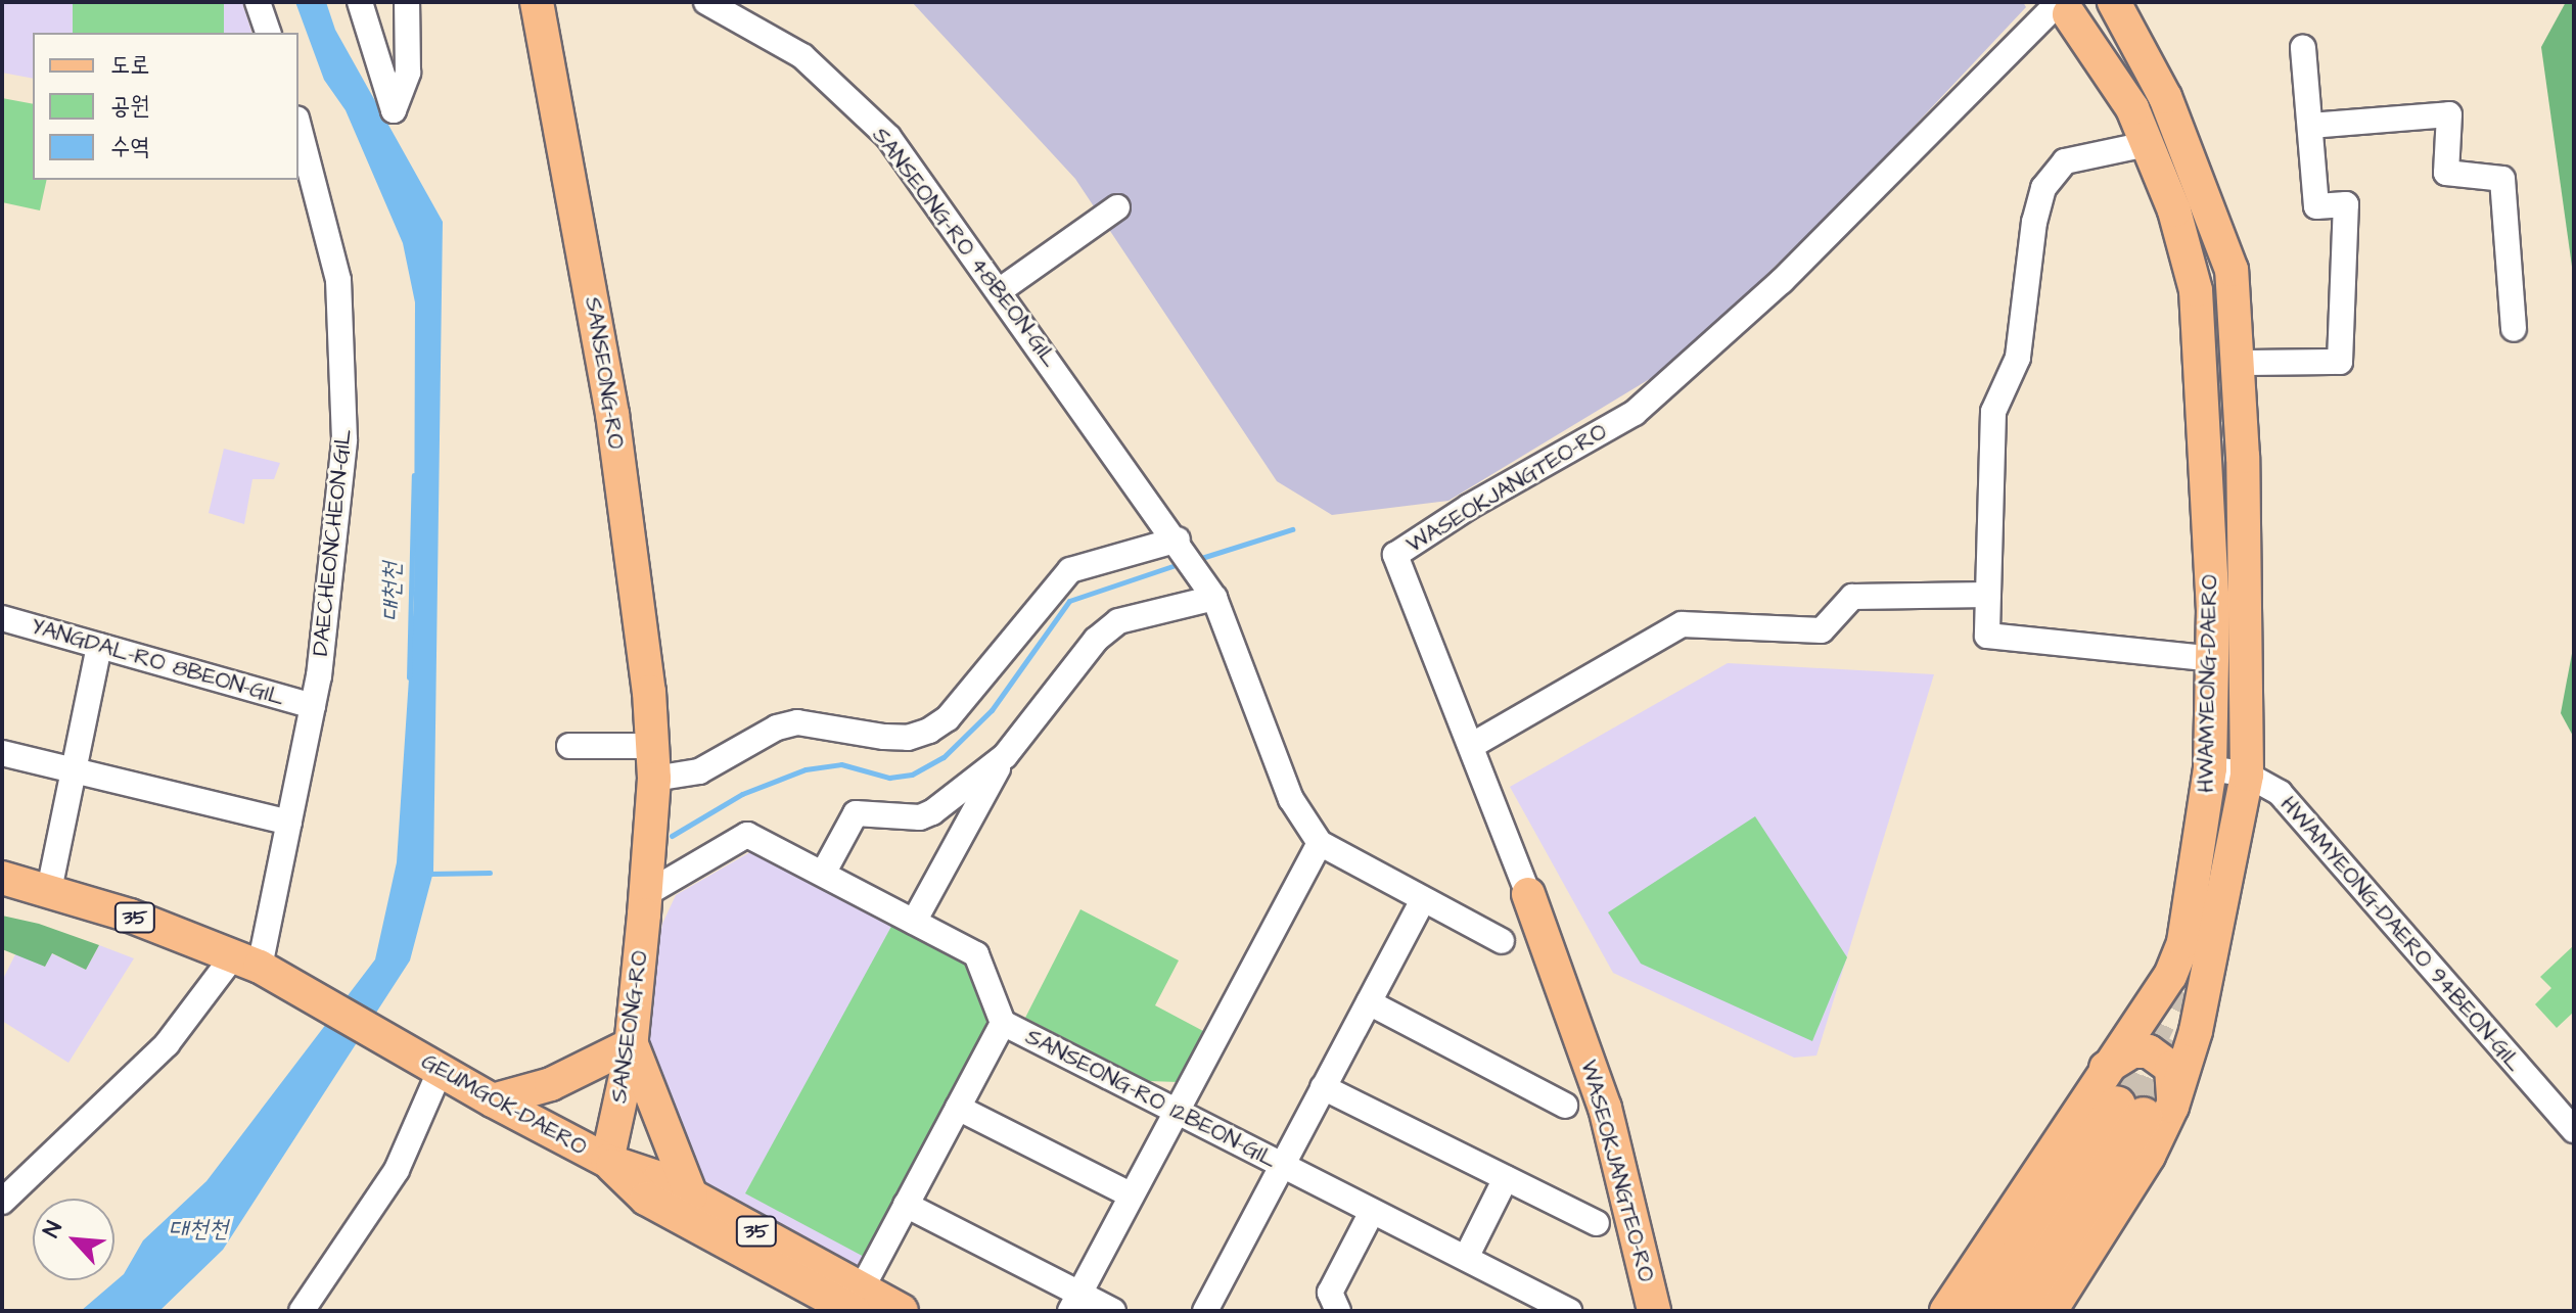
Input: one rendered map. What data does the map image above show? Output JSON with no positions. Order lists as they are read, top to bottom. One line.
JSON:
{"streets":{"main road":["SANSEONG-RO","WASEOKJANGTEO-RO","HWAMYEONG-DAERO","35","GEUMGOK-DAERO"],"street":["SANSEONG-RO 48BEON-GIL","DAECHEONCHEON-GIL","YANGDAL-RO 8BEON-GIL","HWAMYEONG-DAERO 94BEON-GIL","SANSEONG-RO 12BEON-GIL"]},"crossings":[["SANSEONG-RO","SANSEONG-RO 12BEON-GIL"],["SANSEONG-RO","GEUMGOK-DAERO"],["WASEOKJANGTEO-RO","HWAMYEONG-DAERO"],["DAECHEONCHEON-GIL","YANGDAL-RO 8BEON-GIL"],["DAECHEONCHEON-GIL","35"],["DAECHEONCHEON-GIL","GEUMGOK-DAERO"],["HWAMYEONG-DAERO","HWAMYEONG-DAERO 94BEON-GIL"],["35","GEUMGOK-DAERO"]],"water":["대천천"],"legend":["도로","공원","수역"],"north":"top left"}
